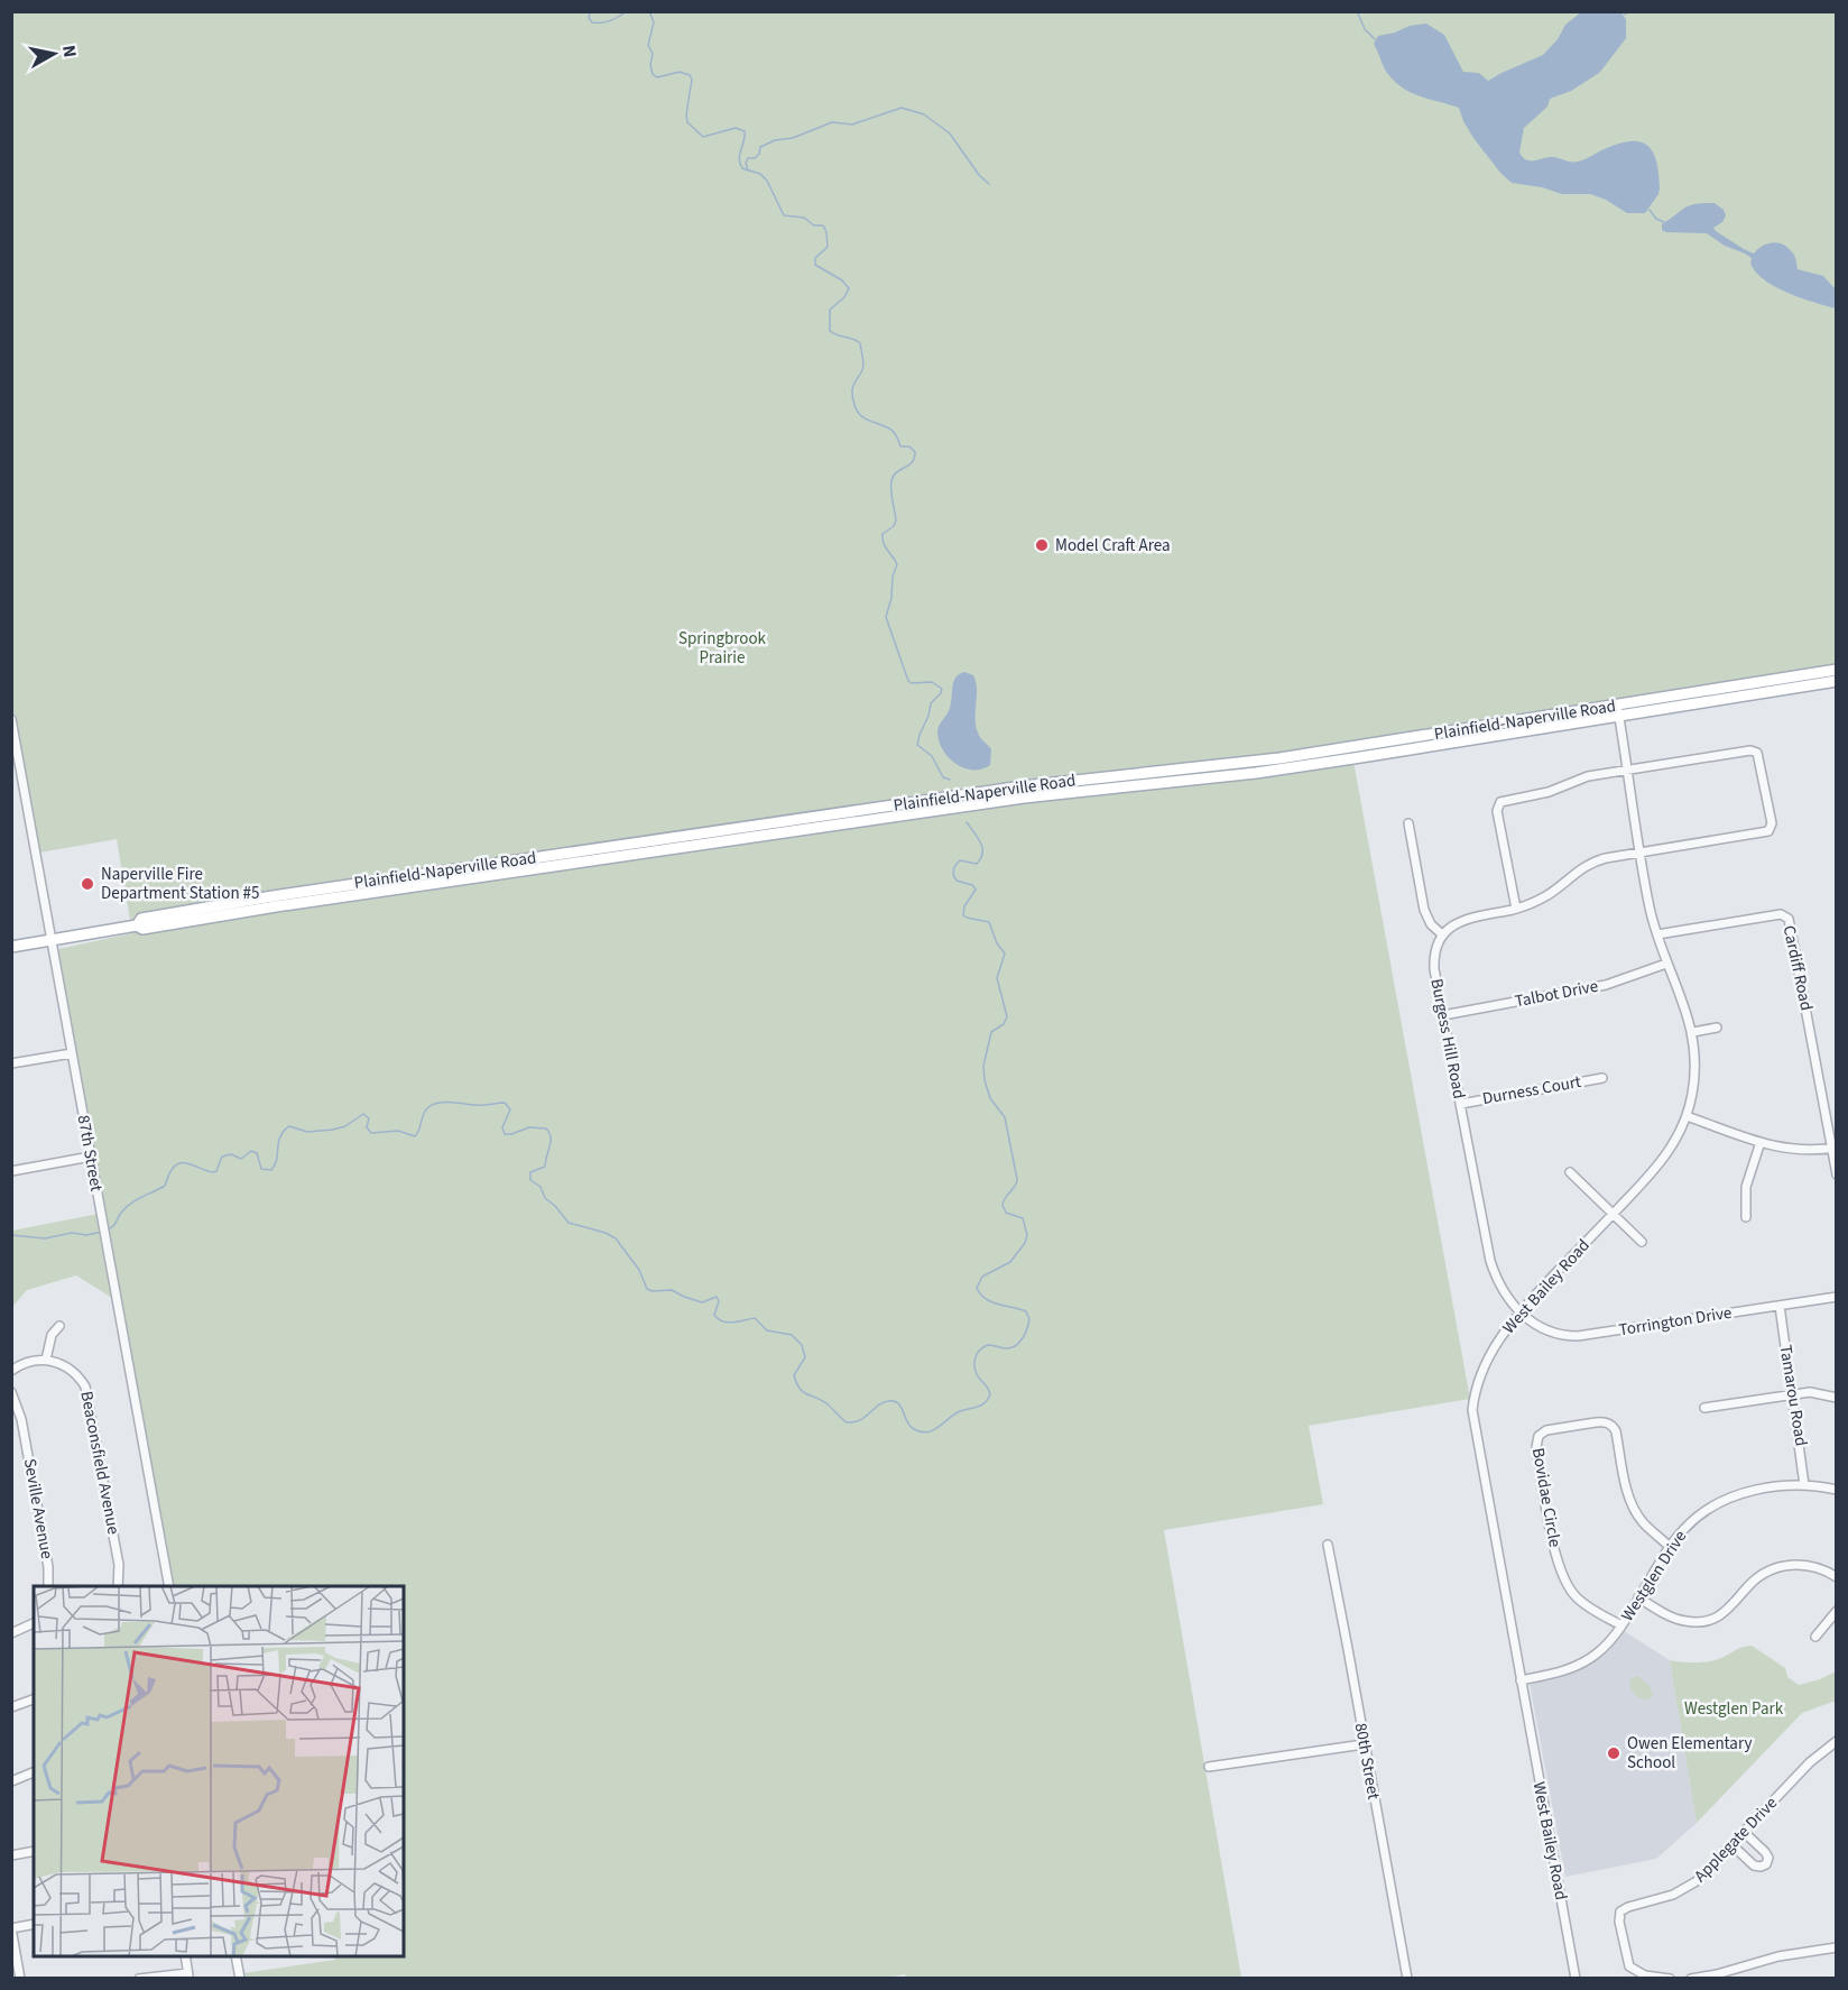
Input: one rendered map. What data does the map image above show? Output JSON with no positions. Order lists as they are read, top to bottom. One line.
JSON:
{"streets":{"main road":["Plainfield-Naperville Road"],"street":["Cardiff Road","Talbot Drive","Burgess Hill Road","Durness Court","87th Street","West Bailey Road","Torrington Drive","Tamarou Road","Beaconsfield Avenue","Bovidae Circle","Seville Avenue","Westglen Drive","80th Street","Applegate Drive"]},"crossings":[["Plainfield-Naperville Road","87th Street"],["Plainfield-Naperville Road","West Bailey Road"],["Cardiff Road","West Bailey Road"],["Talbot Drive","Burgess Hill Road"],["Talbot Drive","West Bailey Road"],["Burgess Hill Road","Durness Court"],["Burgess Hill Road","West Bailey Road"],["Burgess Hill Road","Torrington Drive"],["West Bailey Road","Torrington Drive"],["West Bailey Road","Westglen Drive"],["Torrington Drive","Tamarou Road"],["Tamarou Road","Westglen Drive"],["Bovidae Circle","Westglen Drive"]],"parks":["Springbrook Prairie","Westglen Park"],"places":["Model Craft Area","Naperville Fire Department Station #5","Owen Elementary School"],"north":"right"}
